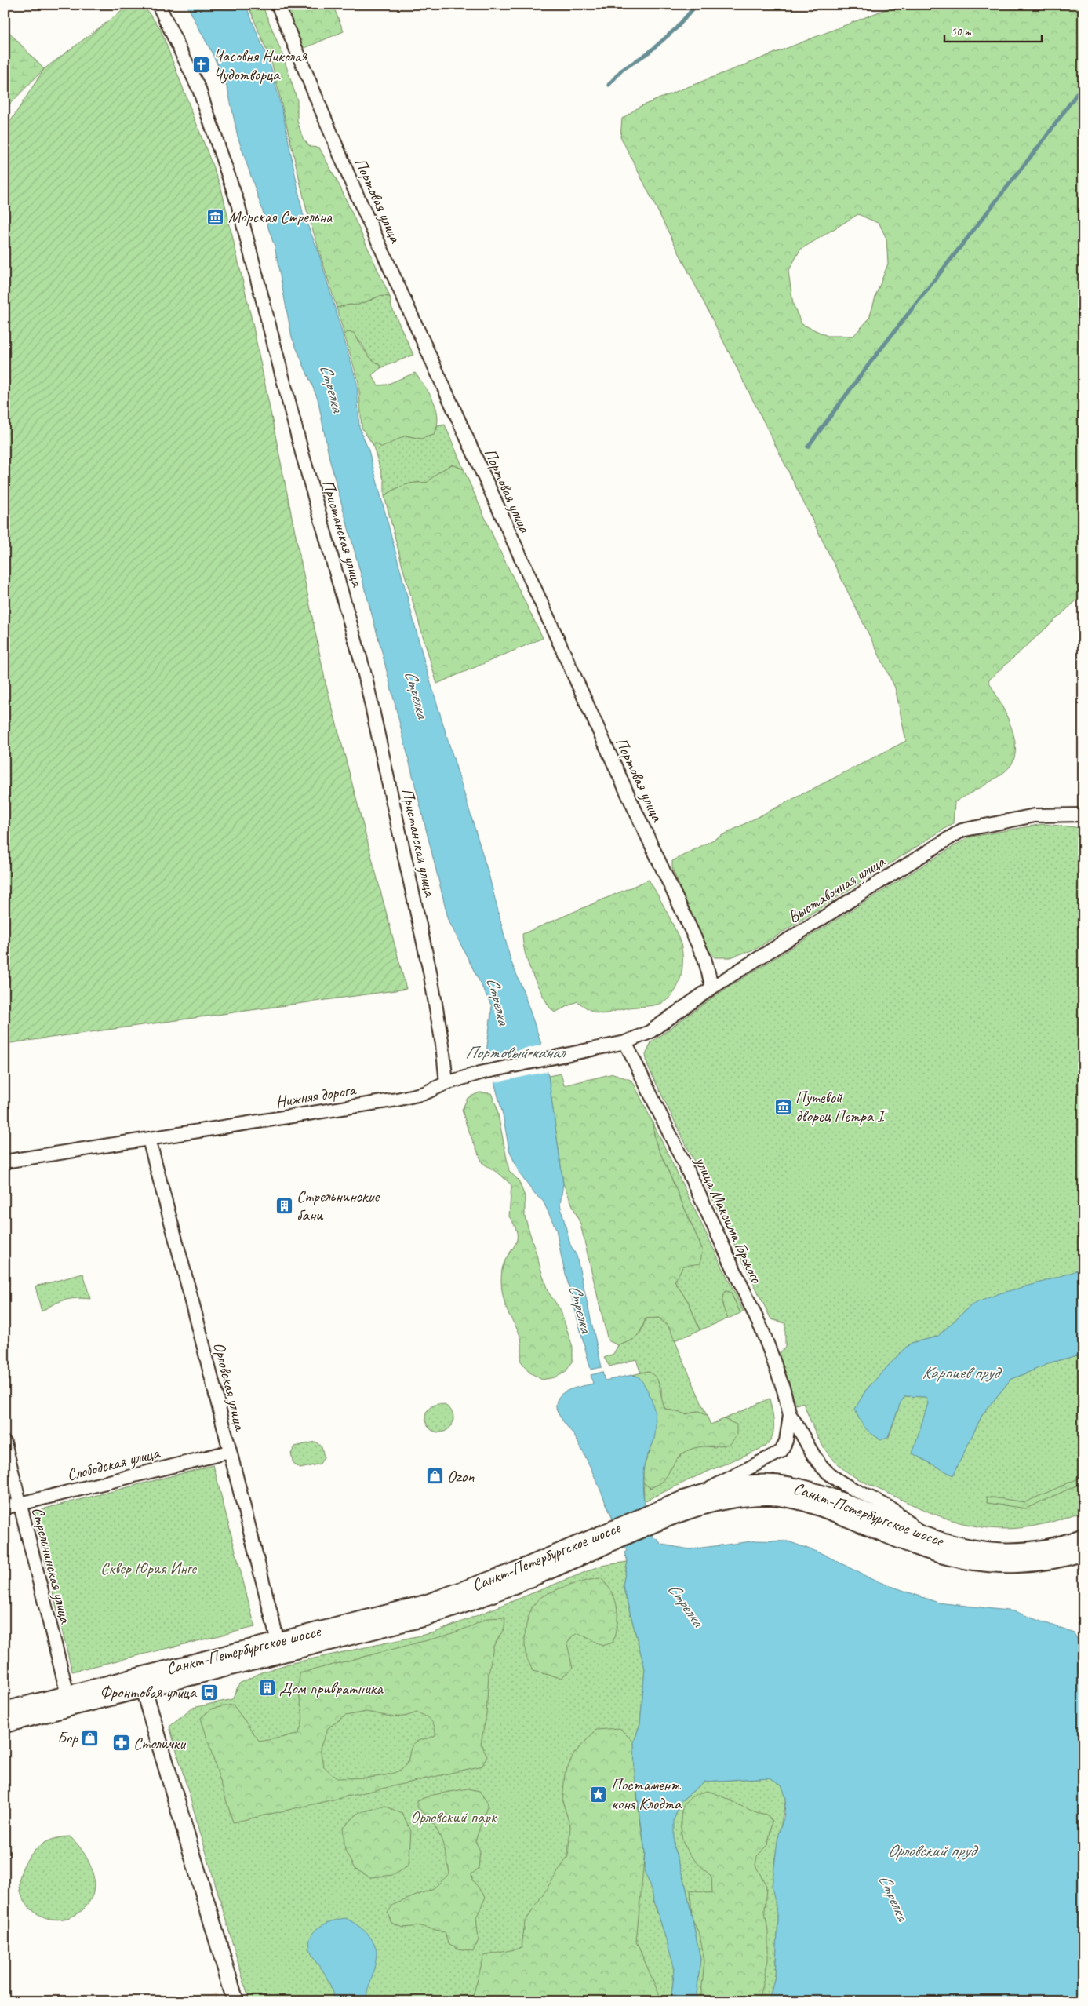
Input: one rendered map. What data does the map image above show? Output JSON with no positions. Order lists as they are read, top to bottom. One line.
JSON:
{"streets":{"main road":["Санкт-Петербургское шоссе"],"street":["Портовая улица","Пристанская улица","Выставочная улица","Нижняя дорога","улица Максима Горького","Орловская улица","Слободская улица","Стрельнинская улица"]},"crossings":[["Портовая улица","Выставочная улица"],["Пристанская улица","Нижняя дорога"],["Выставочная улица","Нижняя дорога"],["Выставочная улица","улица Максима Горького"],["Нижняя дорога","улица Максима Горького"],["Нижняя дорога","Орловская улица"],["Орловская улица","Слободская улица"],["Орловская улица","Санкт-Петербургское шоссе"],["Слободская улица","Стрельнинская улица"],["Санкт-Петербургское шоссе","Стрельнинская улица"]],"water":["Стрелка","Портовый канал","Карпиев пруд","Орловский пруд"],"parks":["Сквер Юрия Инге","Орловский парк"],"places":{"church":["Часовня Николая Чудотворца"],"museum":["Морская Стрельна","Путевой дворец Петра I"],"building":["Стрельнинские бани","Дом привратника"],"shop":["Ozon","Бор"],"bus stop":["Фронтовая улица"],"pharmacy":["Столички"],"place":["Постамент коня Клодта"]},"scale_bar":"50 m"}
